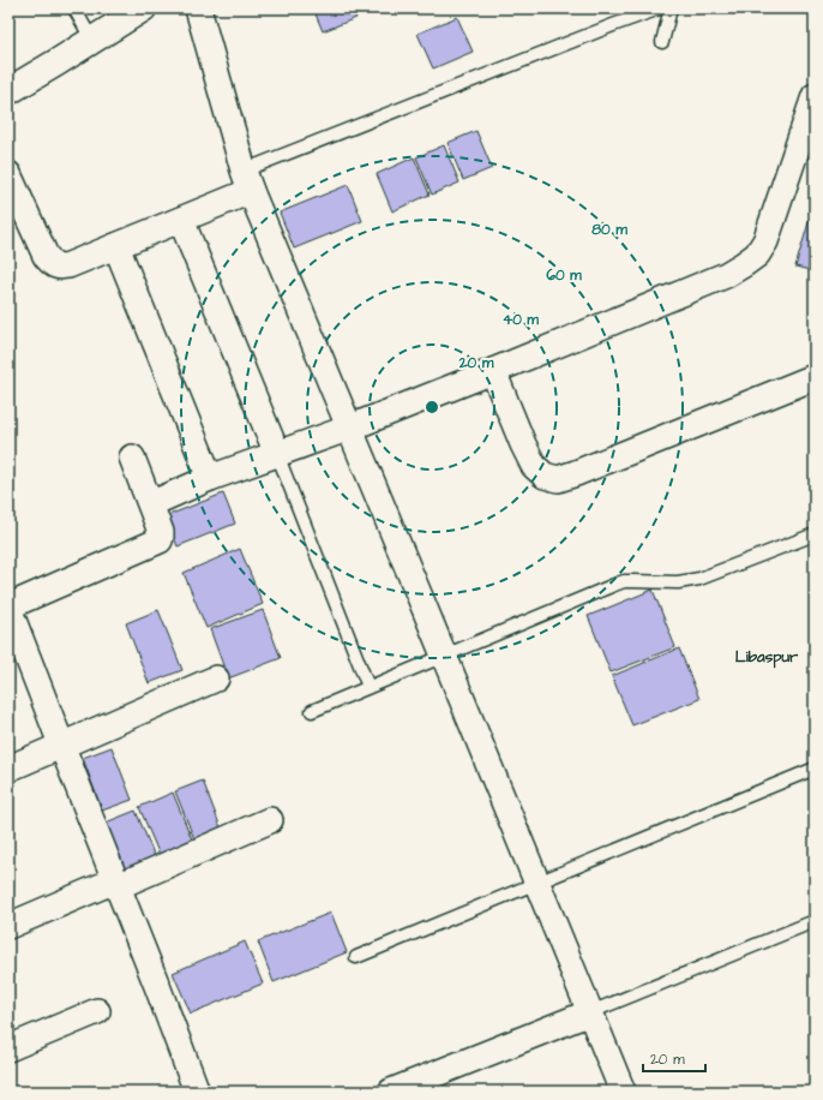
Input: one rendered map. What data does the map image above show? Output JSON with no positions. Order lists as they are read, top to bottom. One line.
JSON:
{"districts":["Libaspur"],"scale_bar":"20 m","rings":["80 m","60 m","40 m","20 m"]}
